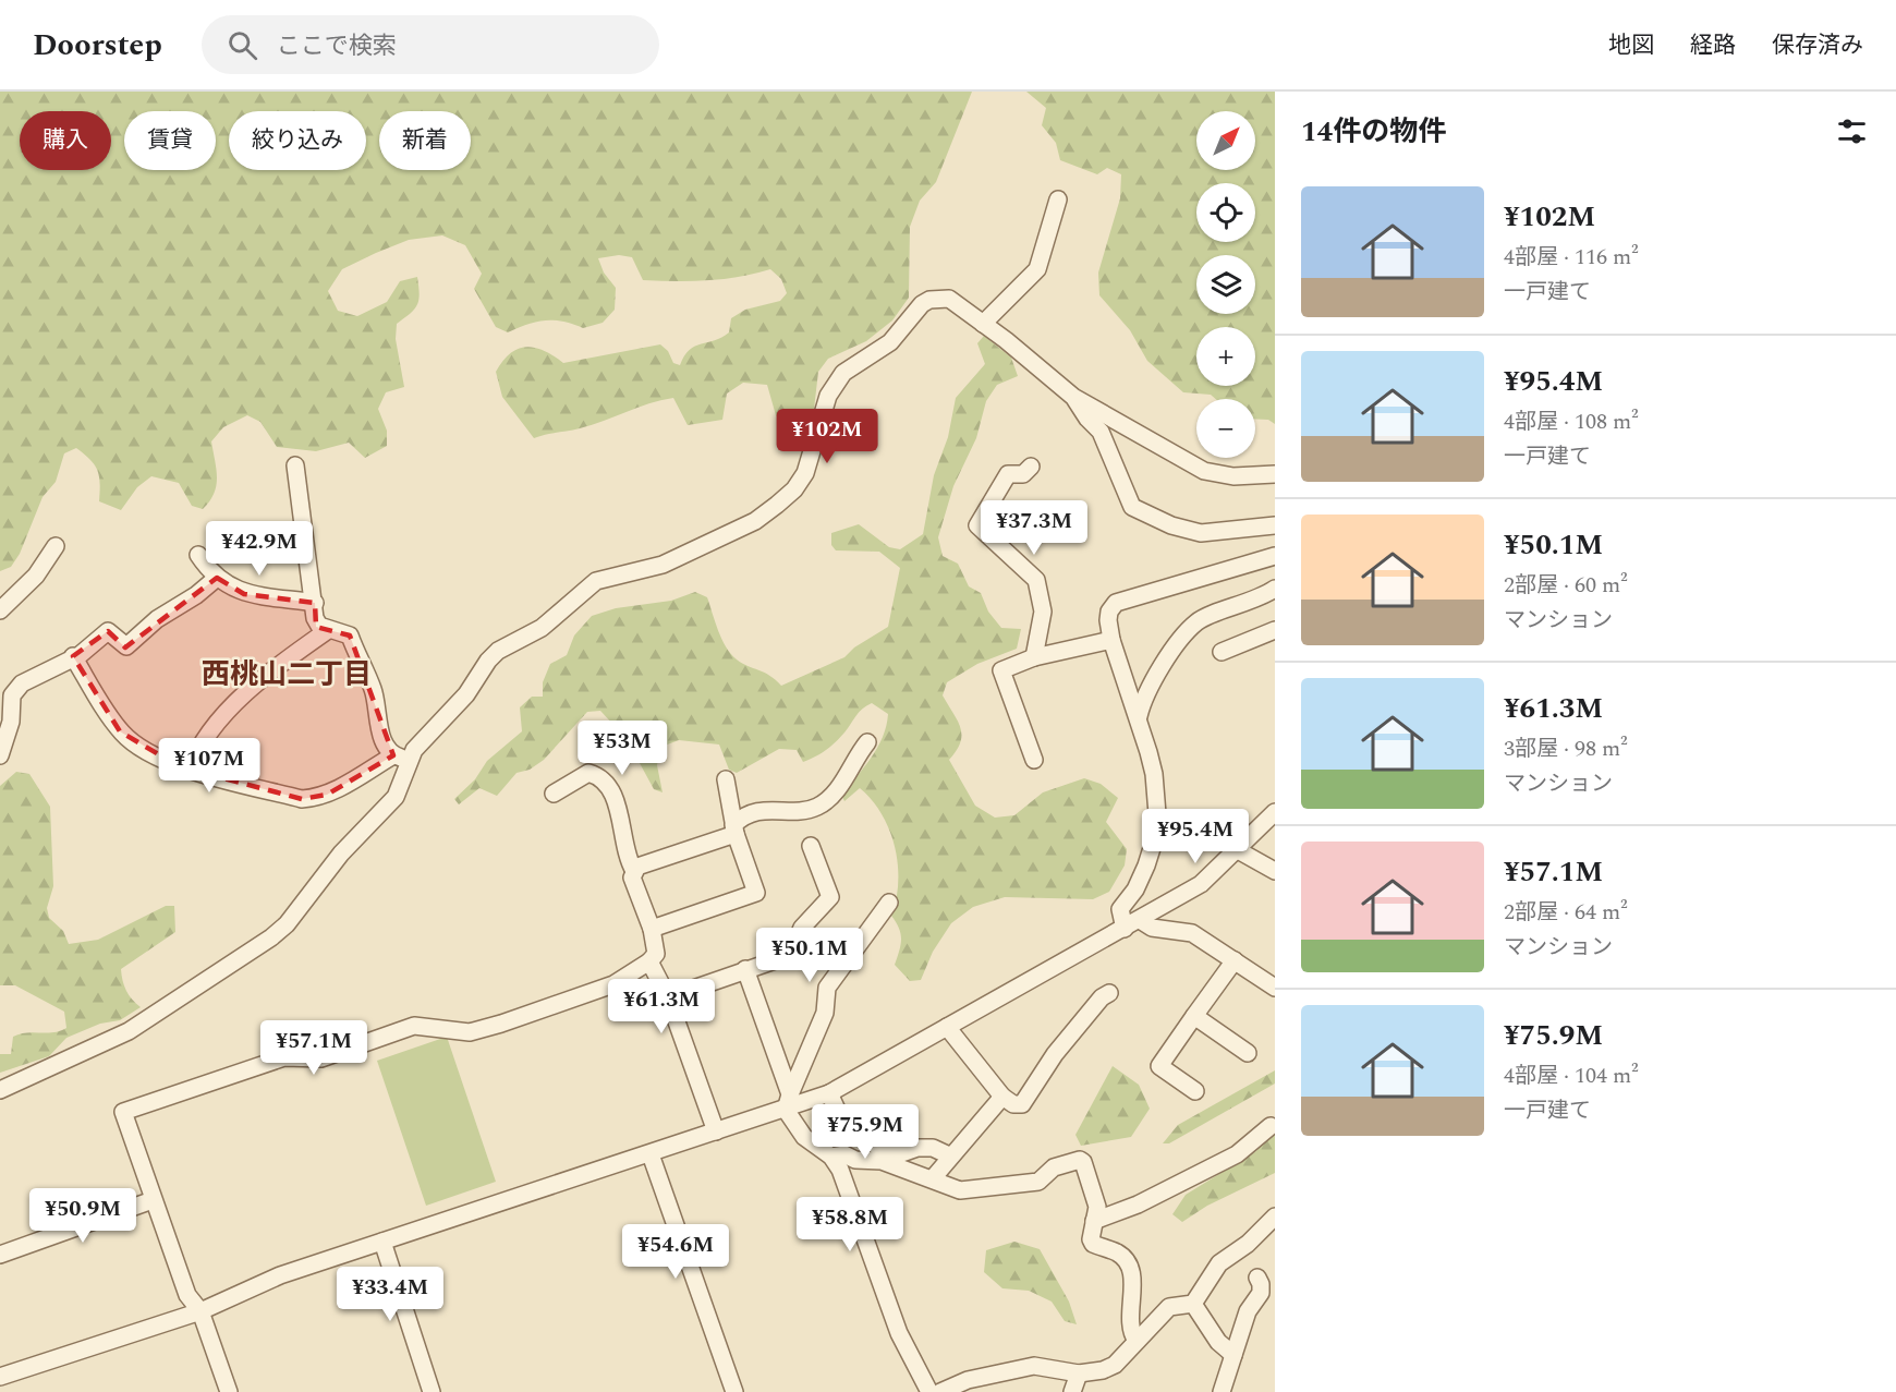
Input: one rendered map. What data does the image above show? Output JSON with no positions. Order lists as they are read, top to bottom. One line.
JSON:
{"districts":["西桃山二丁目"],"north":"top right","page":{"header":"Doorstep","search":"ここで検索","nav":["地図","経路","保存済み"],"heading":"14件の物件","map_buttons":["+","−"],"chip":["購入","賃貸","絞り込み","新着"],"list":[{"name":"¥102M","note":"4部屋 · 116 m² · 一戸建て"},{"name":"¥95.4M","note":"4部屋 · 108 m² · 一戸建て"},{"name":"¥50.1M","note":"2部屋 · 60 m² · マンション"},{"name":"¥61.3M","note":"3部屋 · 98 m² · マンション"},{"name":"¥57.1M","note":"2部屋 · 64 m² · マンション"},{"name":"¥75.9M","note":"4部屋 · 104 m² · 一戸建て"}],"price":["¥102M","¥37.3M","¥42.9M","¥53M","¥107M","¥95.4M","¥50.1M","¥61.3M","¥57.1M","¥75.9M","¥50.9M","¥58.8M","¥54.6M","¥33.4M"]}}
